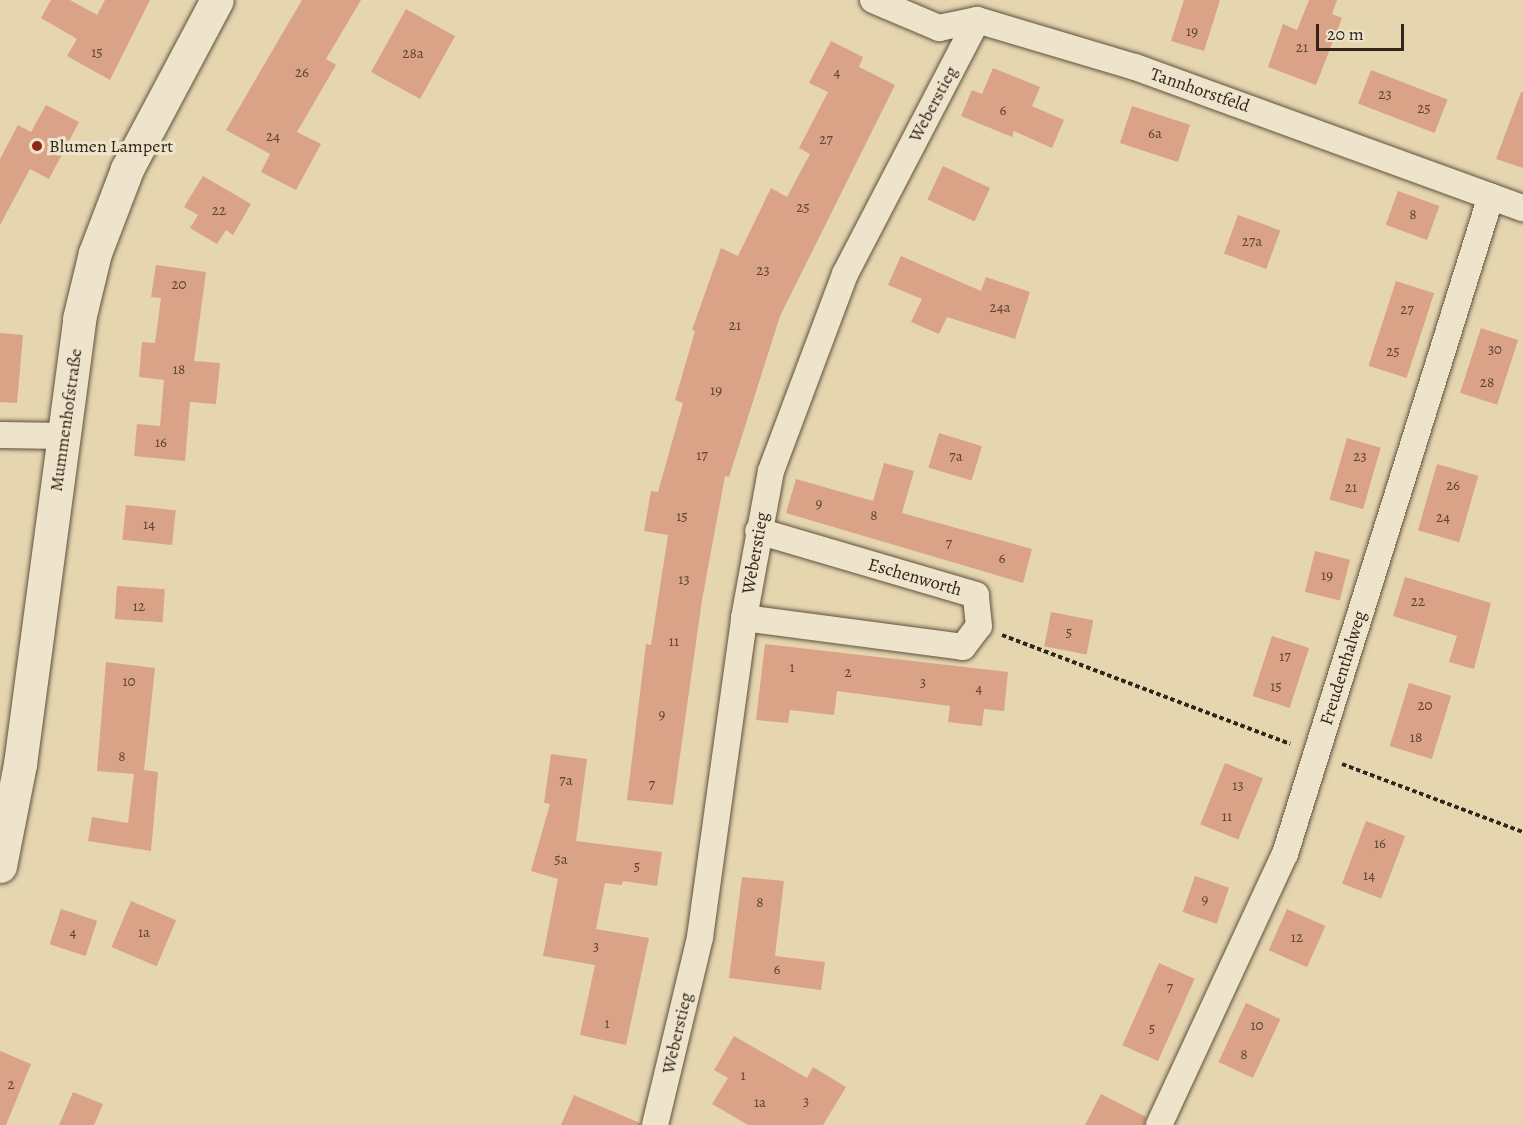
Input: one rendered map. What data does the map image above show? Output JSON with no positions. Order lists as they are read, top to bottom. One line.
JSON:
{"streets":{"street":["Tannhorstfeld","Weberstieg","Mummenhofstraße","Eschenworth","Freudenthalweg"]},"crossings":[["Tannhorstfeld","Weberstieg"],["Tannhorstfeld","Freudenthalweg"],["Weberstieg","Eschenworth"]],"places":["Blumen Lampert"],"house_numbers":["19","21","15","28a","26","4","23","25","6","6a","24","27","25","22","8","27a","23","20","24a","27","21","30","25","18","28","19","16","17","7a","23","26","21","9","8","15","24","14","7","6","19","13","22","12","5","11","17","1","2","10","3","15","4","20","9","18","8","7a","7","13","11","16","5a","5","14","9","8","4","1a","12","3","6","7","1","10","5","8","1","2","3","1a"],"scale_bar":"20 m"}
